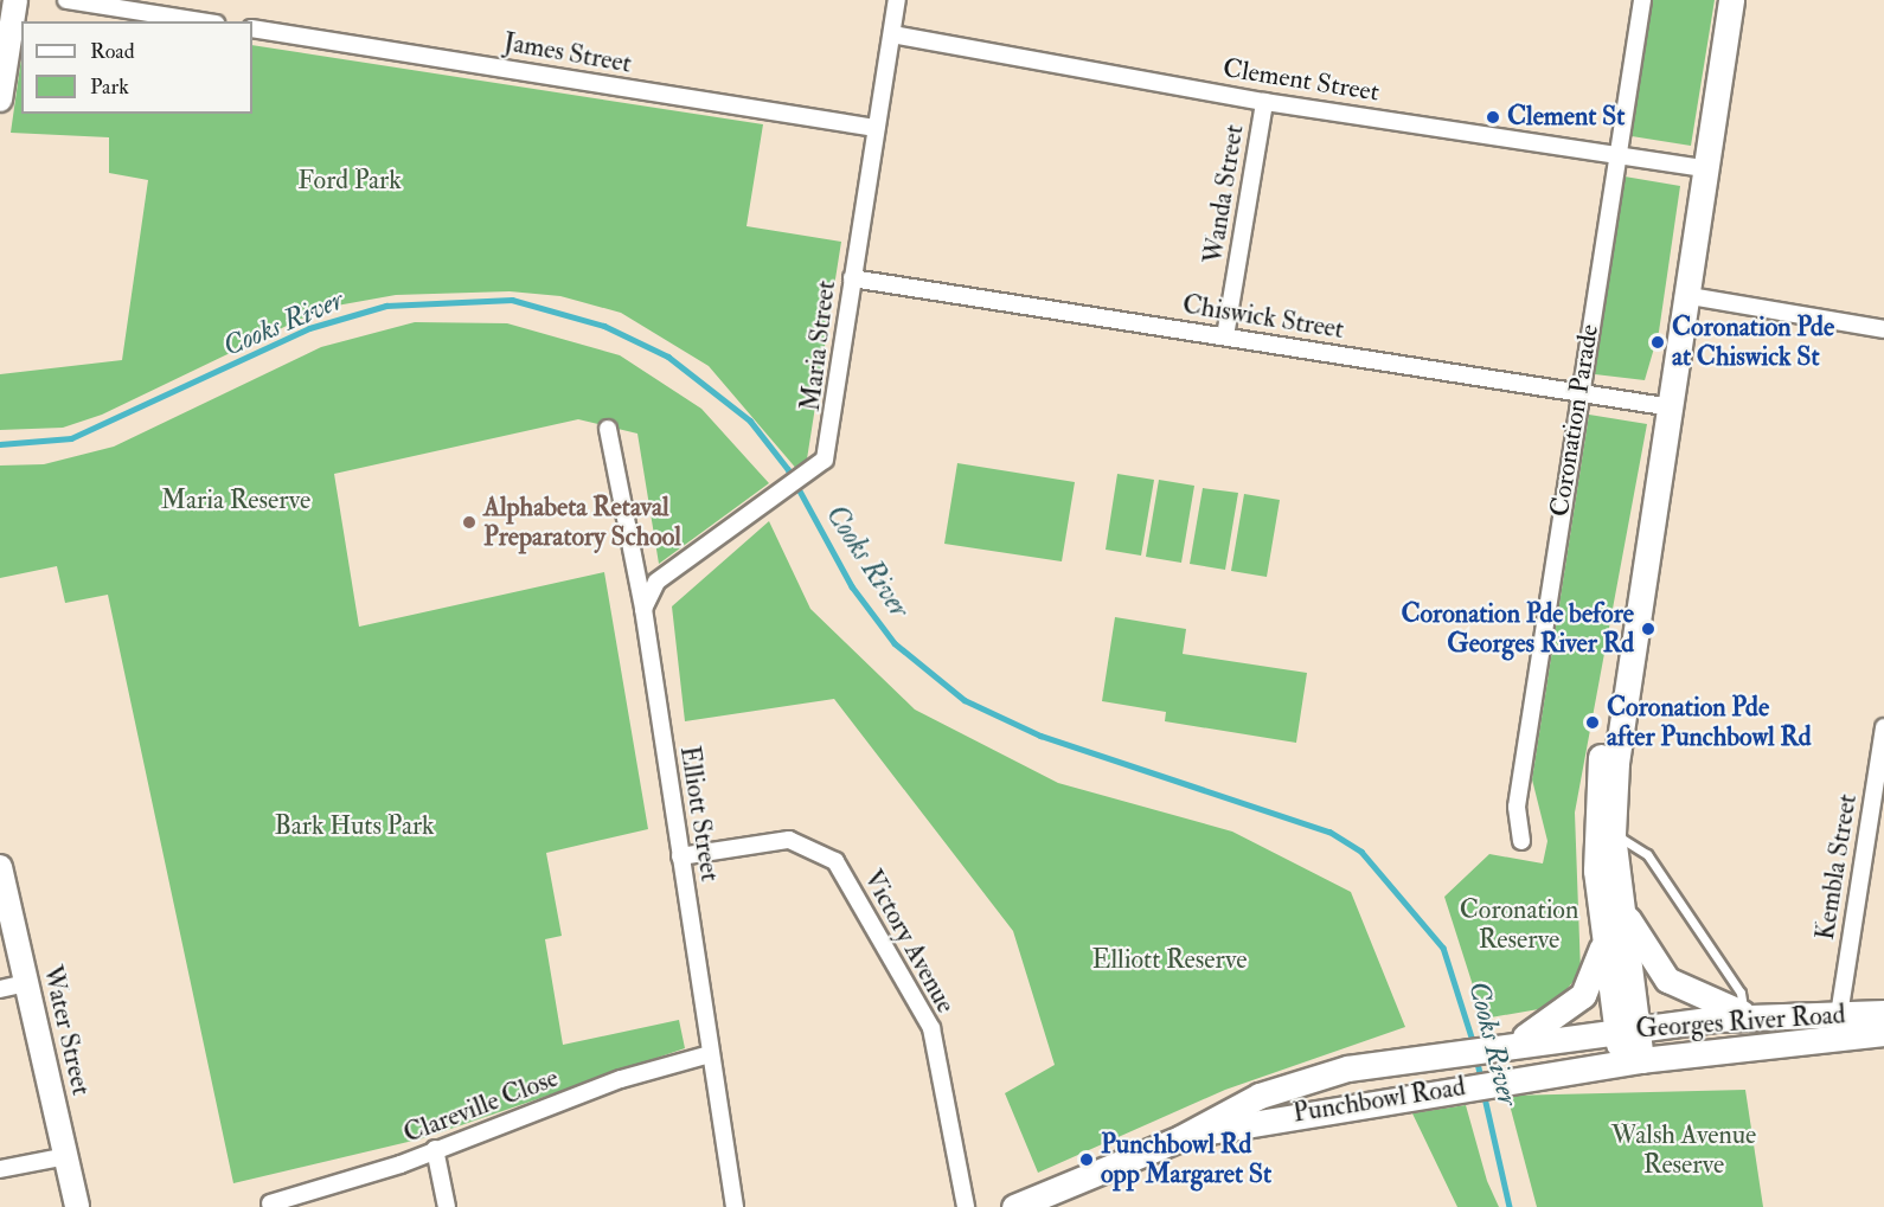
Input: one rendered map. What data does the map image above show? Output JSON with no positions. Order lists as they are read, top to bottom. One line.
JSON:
{"streets":{"main road":["Georges River Road","Water Street","Punchbowl Road"],"street":["James Street","Clement Street","Wanda Street","Chiswick Street","Maria Street","Coronation Parade","Elliott Street","Kembla Street","Victory Avenue","Clareville Close"]},"crossings":[["James Street","Maria Street"],["Clement Street","Wanda Street"],["Clement Street","Maria Street"],["Clement Street","Coronation Parade"],["Wanda Street","Chiswick Street"],["Chiswick Street","Maria Street"],["Chiswick Street","Coronation Parade"],["Maria Street","Elliott Street"],["Elliott Street","Victory Avenue"],["Elliott Street","Clareville Close"],["Kembla Street","Georges River Road"],["Georges River Road","Punchbowl Road"]],"water":["Cooks River"],"parks":["Ford Park","Maria Reserve","Bark Huts Park","Coronation Reserve","Elliott Reserve","Walsh Avenue Reserve"],"places":["Clement St","Coronation Pde at Chiswick St","Alphabeta Retaval Preparatory School","Coronation Pde before Georges River Rd","Coronation Pde after Punchbowl Rd","Punchbowl Rd opp Margaret St"],"legend":["Road","Park"]}
